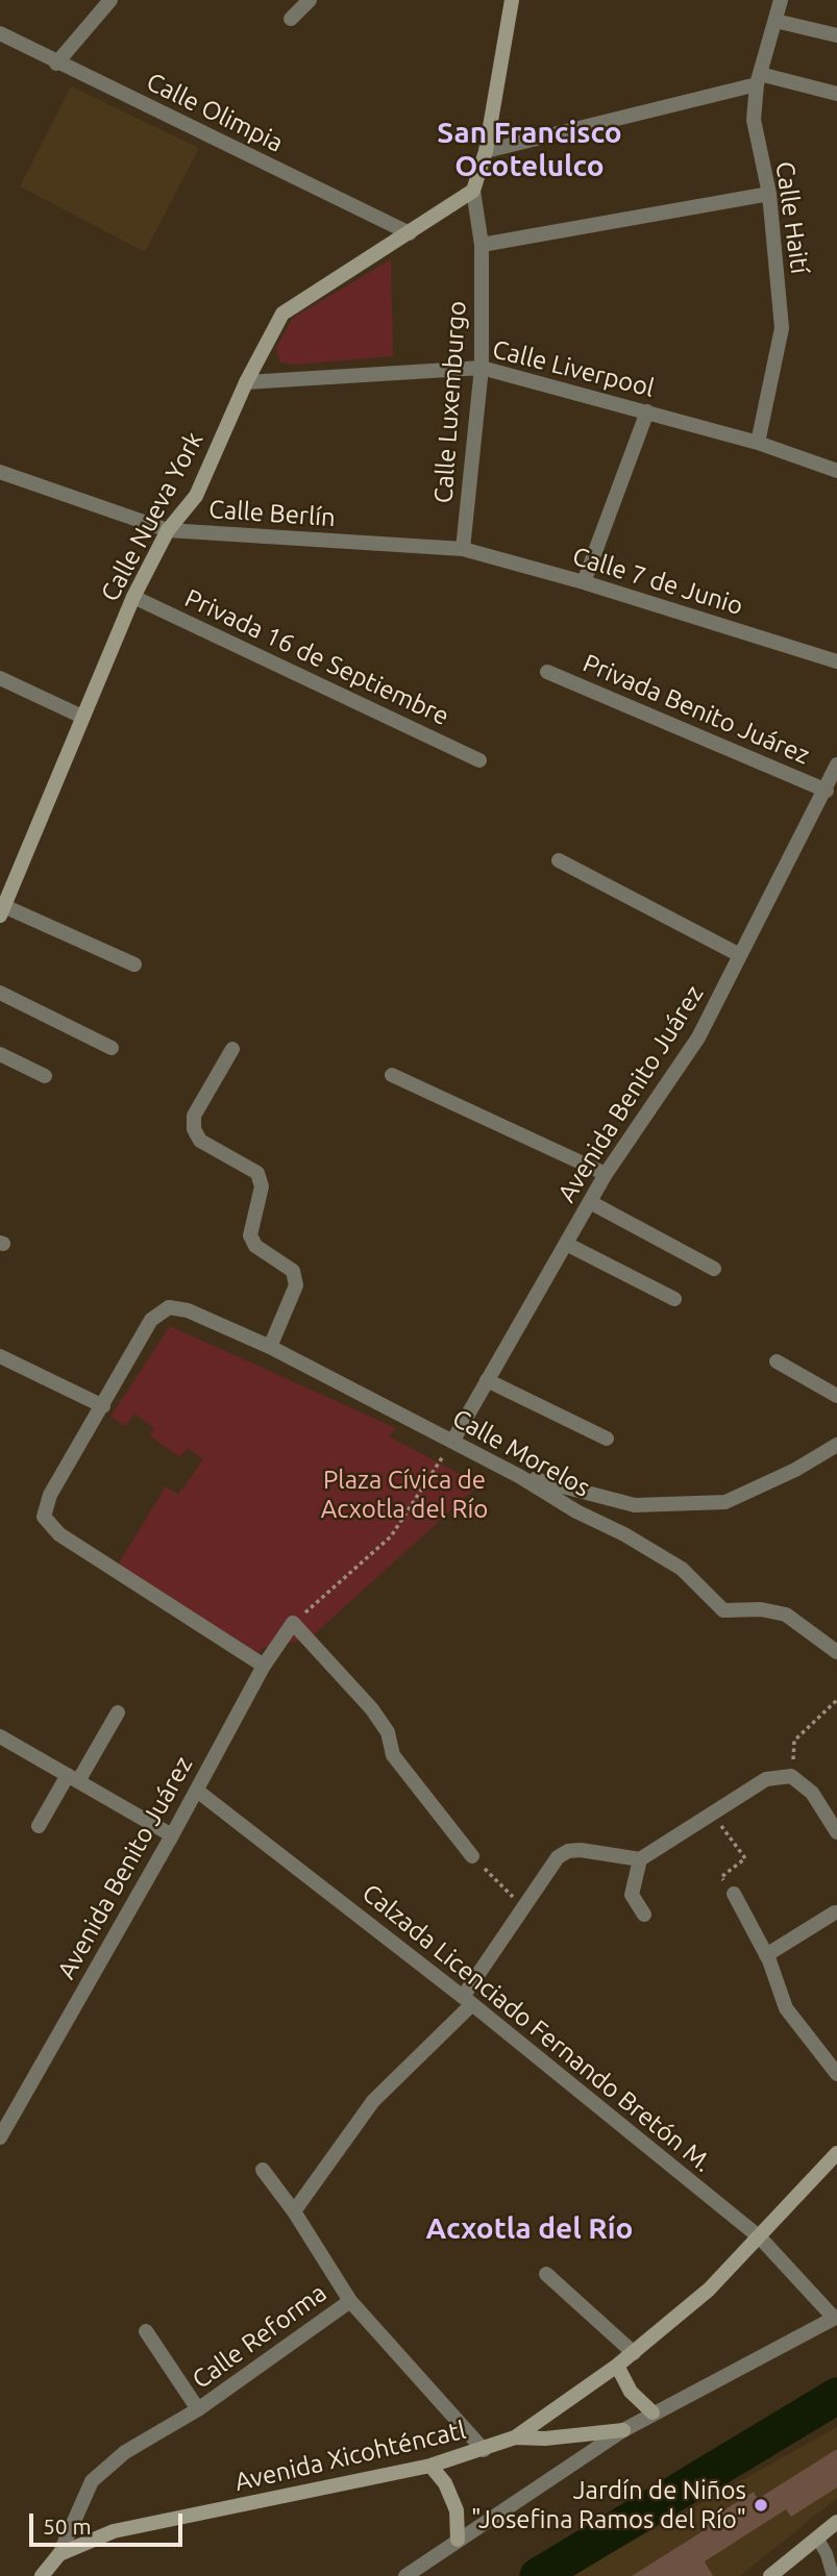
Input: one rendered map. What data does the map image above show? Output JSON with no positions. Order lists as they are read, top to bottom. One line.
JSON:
{"streets":{"street":["Calle Olimpia","Calle Haití","Calle Liverpool","Calle Luxemburgo","Calle Berlín","Calle Nueva York","Calle 7 de Junio","Privada 16 de Septiembre","Privada Benito Juárez","Avenida Benito Juárez","Calle Morelos","Calzada Licenciado Fernando Bretón M.","Calle Reforma","Avenida Xicohténcatl"]},"crossings":[["Calle Olimpia","Calle Nueva York"],["Calle Haití","Calle Liverpool"],["Calle Liverpool","Calle Luxemburgo"],["Calle Liverpool","Calle Nueva York"],["Calle Luxemburgo","Calle Berlín"],["Calle Luxemburgo","Calle Nueva York"],["Calle Luxemburgo","Calle 7 de Junio"],["Calle Berlín","Calle Nueva York"],["Calle Berlín","Calle 7 de Junio"],["Calle Nueva York","Privada 16 de Septiembre"],["Privada Benito Juárez","Avenida Benito Juárez"],["Avenida Benito Juárez","Calle Morelos"],["Avenida Benito Juárez","Calzada Licenciado Fernando Bretón M."],["Calzada Licenciado Fernando Bretón M.","Avenida Xicohténcatl"],["Calle Reforma","Avenida Xicohténcatl"]],"districts":["San Francisco Ocotelulco","Acxotla del Río"],"parks":["Plaza Cívica de Acxotla del Río"],"places":["Jardín de Niños \"Josefina Ramos del Río\""],"scale_bar":"50 m"}
